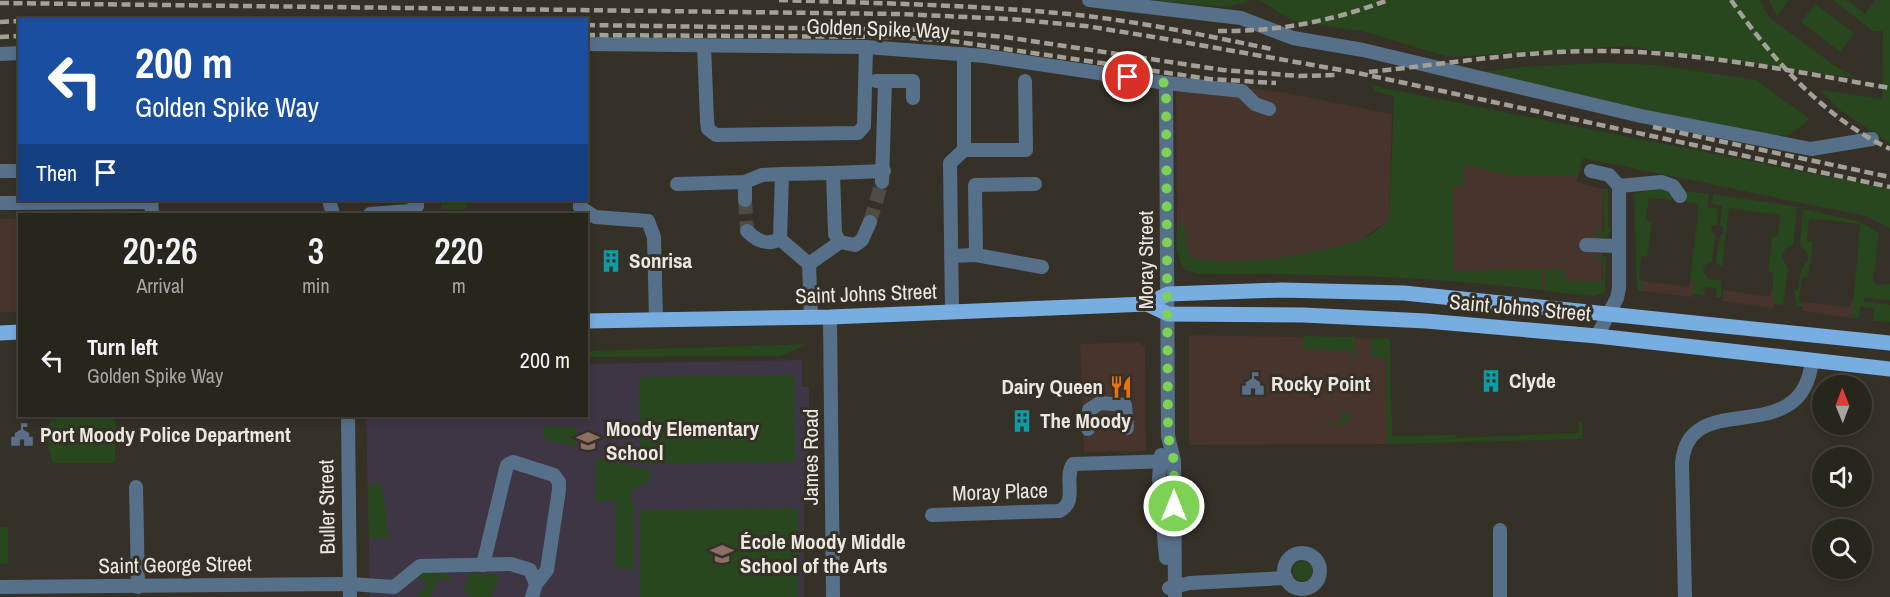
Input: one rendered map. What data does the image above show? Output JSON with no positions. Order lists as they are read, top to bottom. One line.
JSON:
{"streets":{"main road":["Saint Johns Street"],"street":["Golden Spike Way","Moray Street","James Road","Moray Place","Buller Street","Saint George Street"]},"crossings":[["Golden Spike Way","Moray Street"],["Moray Street","Saint Johns Street"],["Moray Street","Moray Place"],["Saint Johns Street","James Road"],["Buller Street","Saint George Street"]],"places":{"building":["Sonrisa","Clyde","The Moody"],"public building":["Rocky Point","Port Moody Police Department"],"restaurant":["Dairy Queen"],"school or university":["Moody Elementary School","École Moody Middle School of the Arts"]},"north":"top","page":{"turn":["200 m","Golden Spike Way"],"then":"Then","eta":["20:26","Arrival","3","min","220","m"],"list":[{"name":"Turn left","note":"Golden Spike Way","value":"200 m"}]}}
